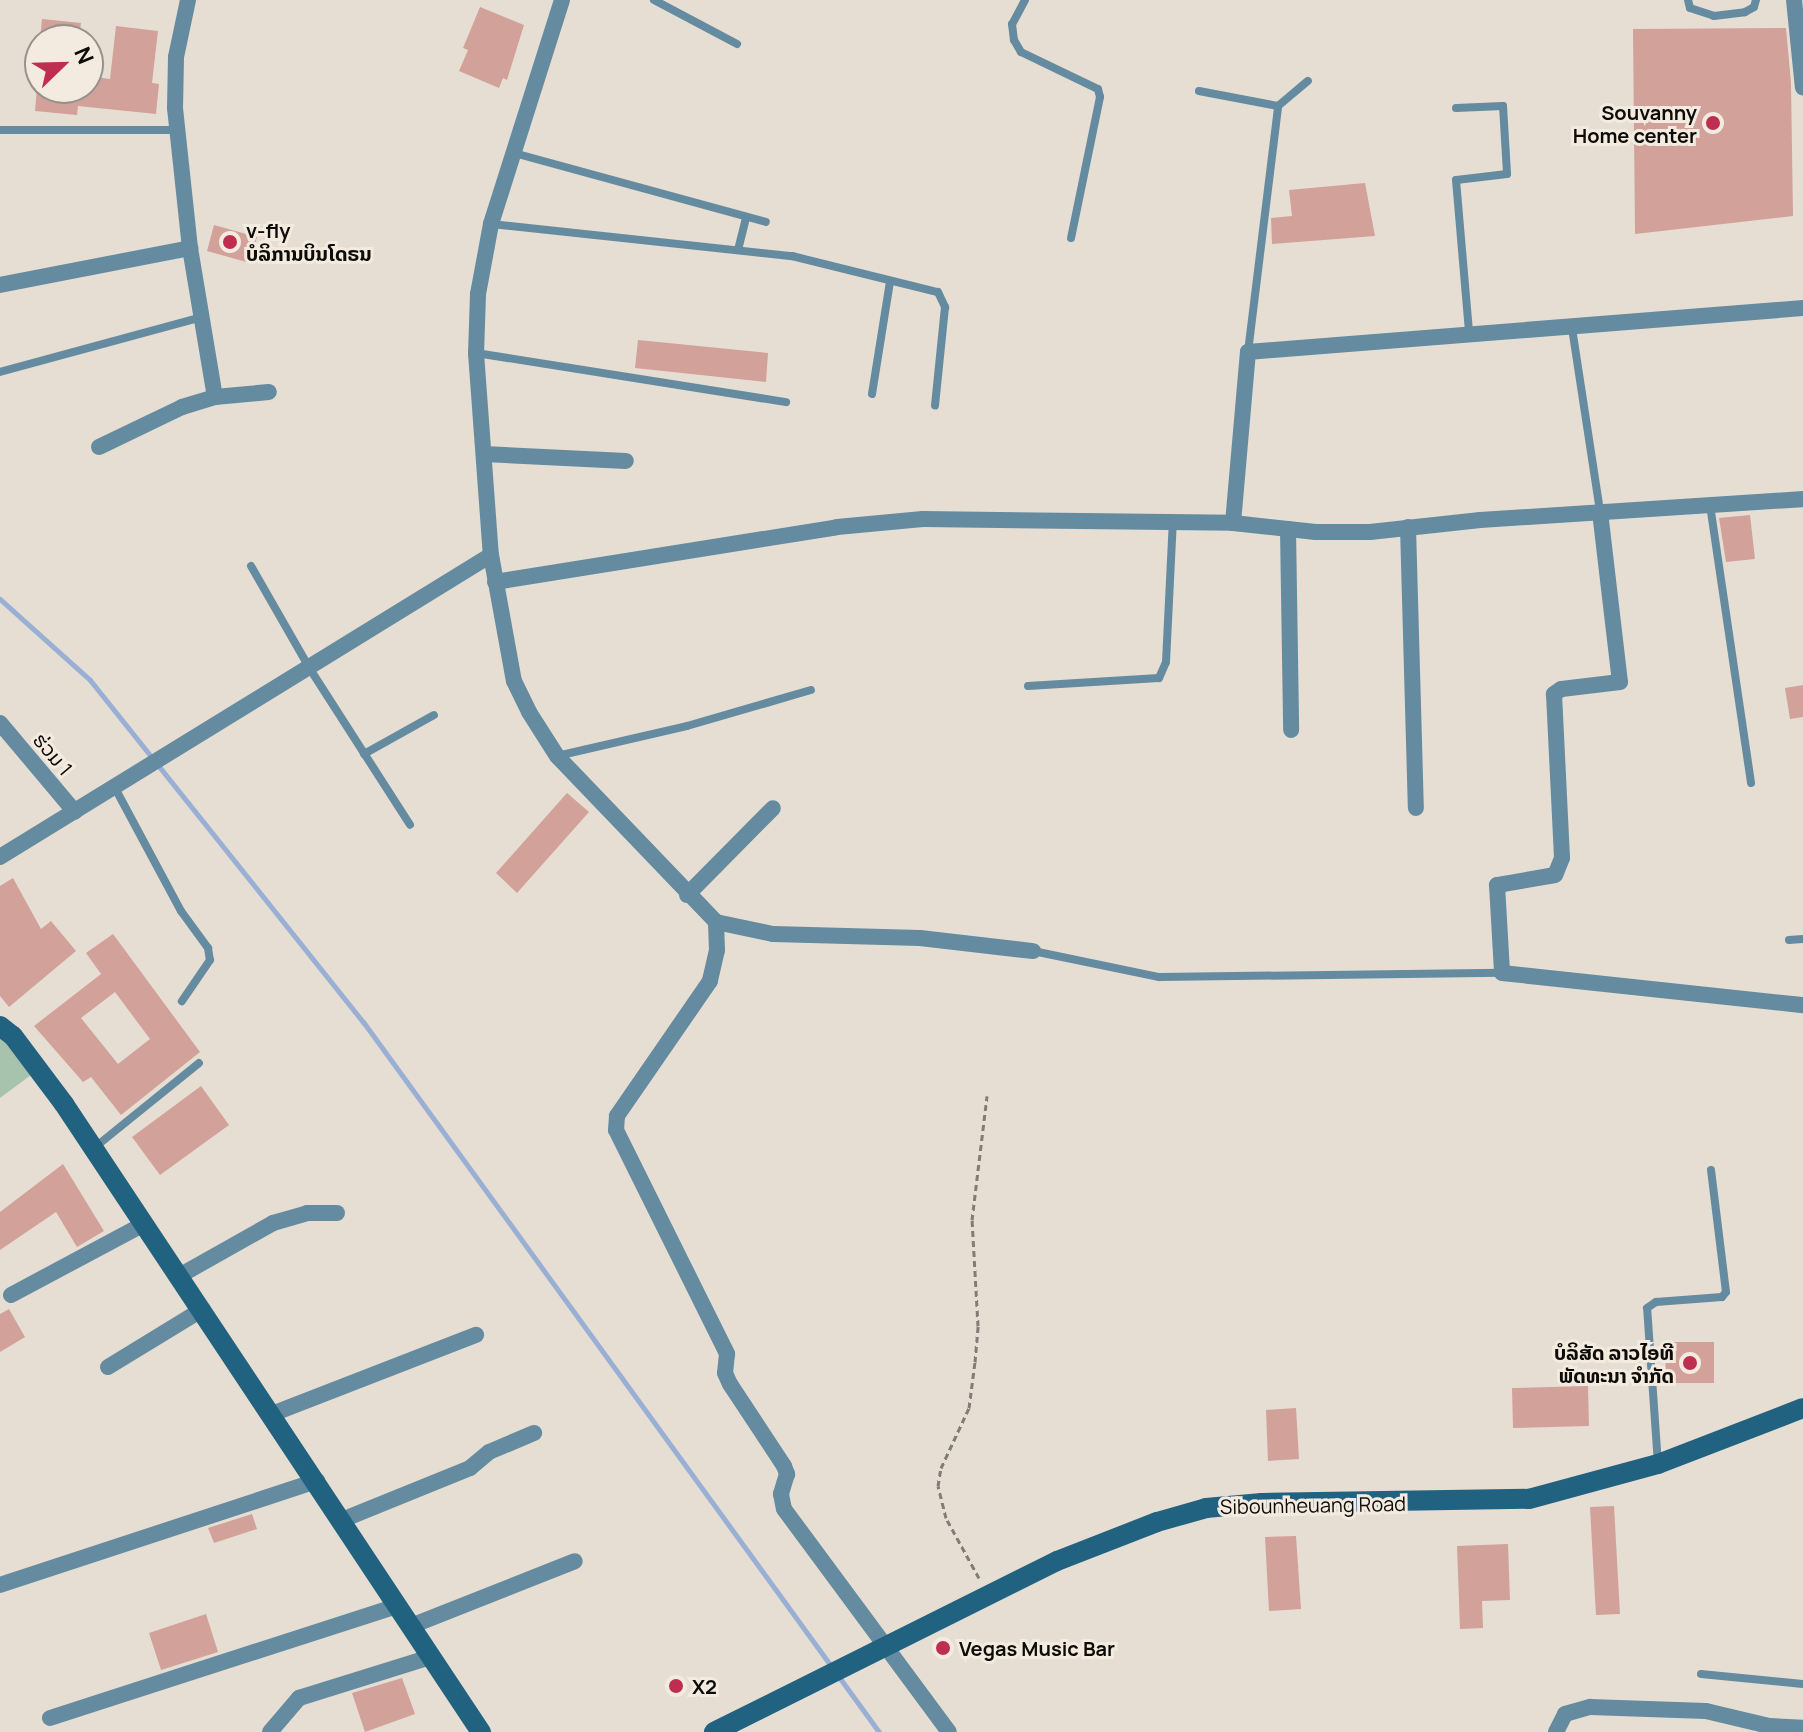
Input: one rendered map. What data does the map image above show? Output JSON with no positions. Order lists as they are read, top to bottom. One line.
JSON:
{"streets":{"street":["ຮ່ວມ 1","Sibounheuang Road"]},"places":["Souvanny Home center","v-fly ບໍລິການບິນໂດຣນ","ບໍລິສັດ ລາວໄອທີ ພັດທະນາ ຈຳກັດ","Vegas Music Bar","X2"],"north":"top right"}
